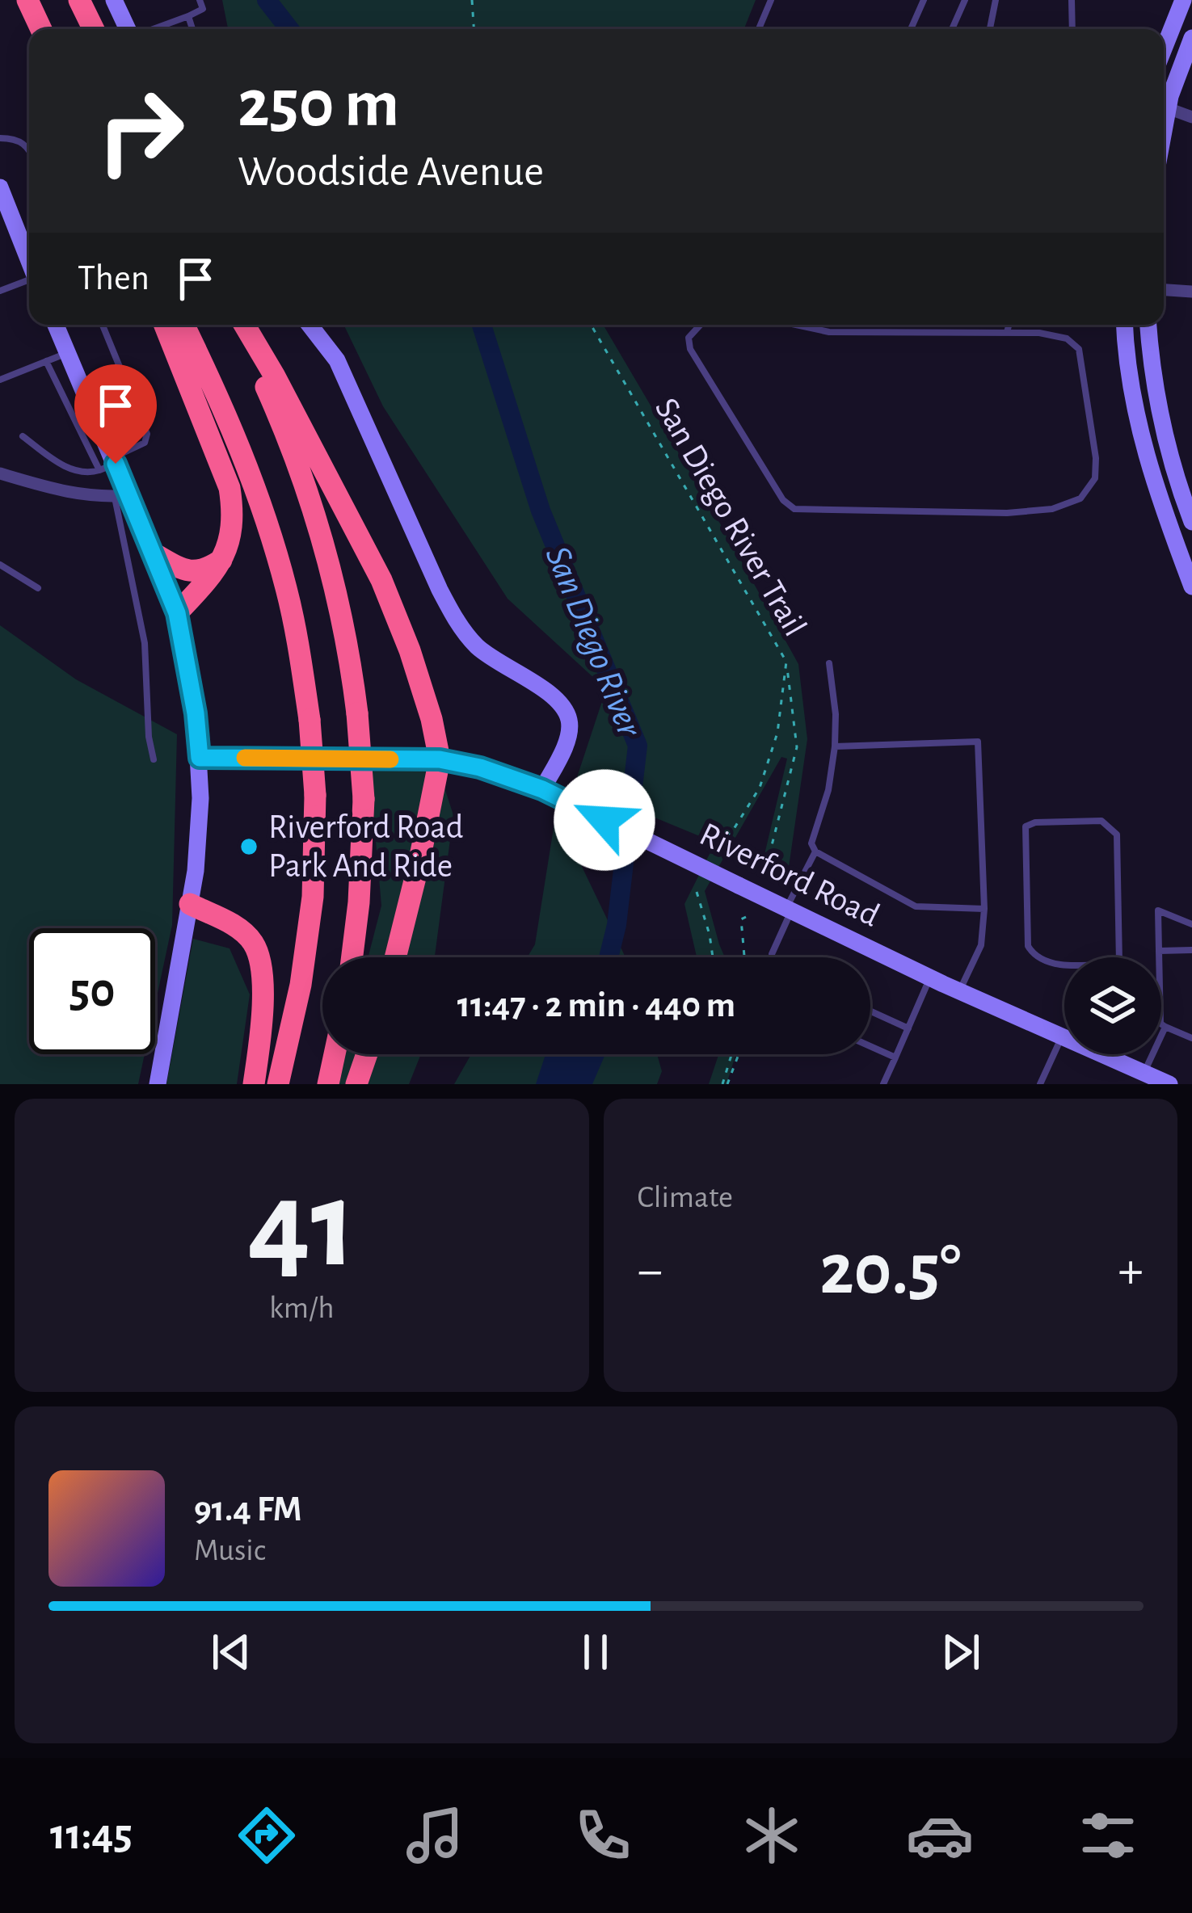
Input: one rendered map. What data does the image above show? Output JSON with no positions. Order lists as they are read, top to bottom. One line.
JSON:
{"streets":{"main road":["Riverford Road"],"path":["San Diego River Trail"]},"water":["San Diego River"],"places":["Riverford Road Park And Ride"],"page":{"turn":["250 m","Woodside Avenue"],"then":"Then","limit":"50","trip":"11:47 · 2 min · 440 m","tile":[["41","km/h"],"Climate"],"heat":["−","20.5°","+"],"song":["91.4 FM","Music"],"tabs":"11:45"}}
